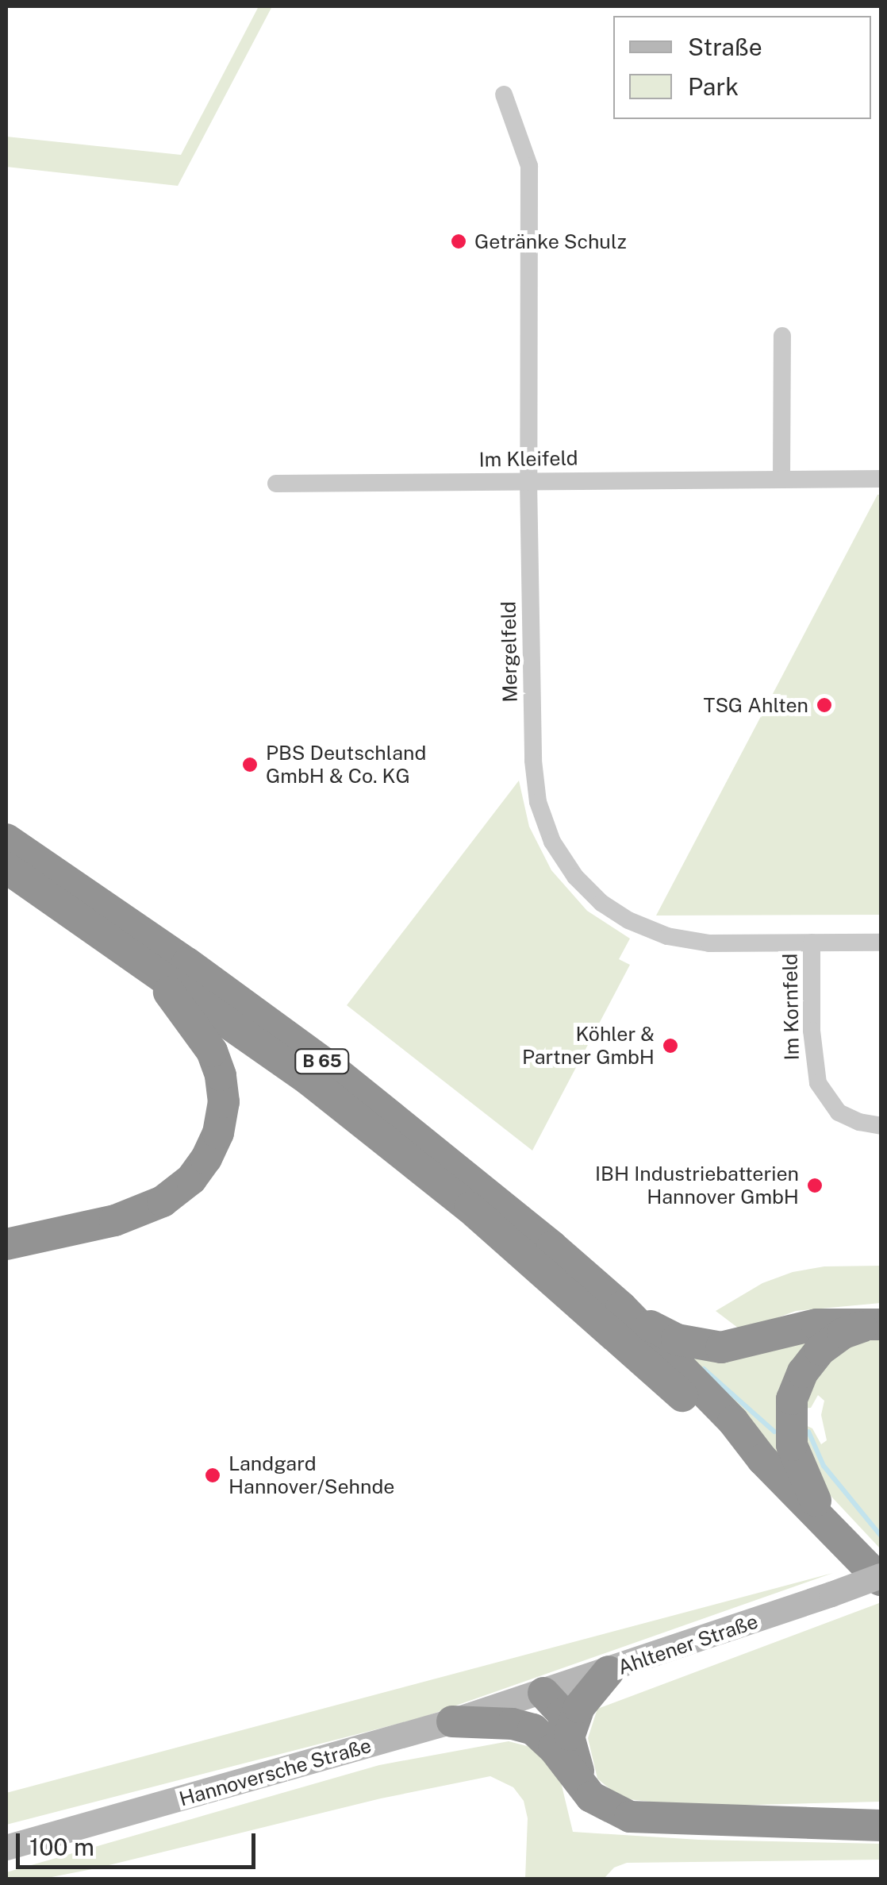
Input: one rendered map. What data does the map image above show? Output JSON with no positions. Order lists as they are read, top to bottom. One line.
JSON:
{"streets":{"highway":["B 65"],"street":["Im Kleifeld","Mergelfeld","Im Kornfeld","Ahltener Straße","Hannoversche Straße"]},"crossings":[["Im Kleifeld","Mergelfeld"],["Mergelfeld","Im Kornfeld"],["B 65","Ahltener Straße"],["Ahltener Straße","Hannoversche Straße"]],"places":["Getränke Schulz","TSG Ahlten","PBS Deutschland GmbH & Co. KG","Köhler & Partner GmbH","IBH Industriebatterien Hannover GmbH","Landgard Hannover/Sehnde"],"legend":["Straße","Park"],"scale_bar":"100 m"}
